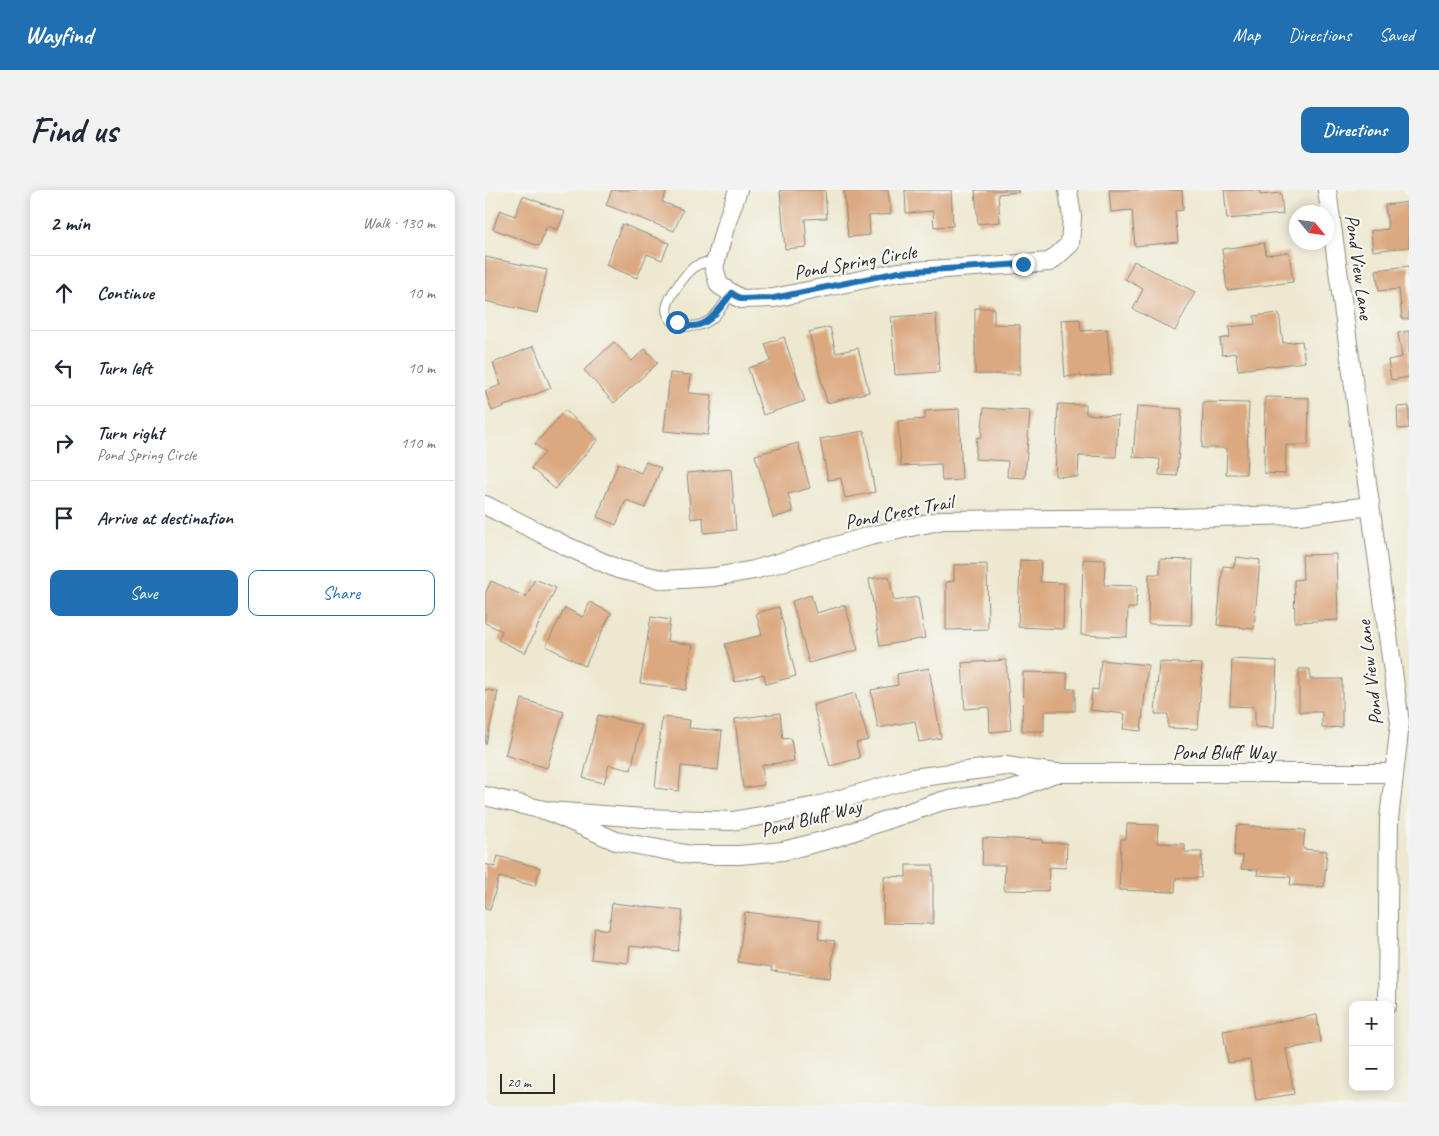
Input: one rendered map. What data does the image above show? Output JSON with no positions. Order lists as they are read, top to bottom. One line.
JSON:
{"streets":{"street":["Pond Spring Circle","Pond View Lane","Pond Crest Trail","Pond Bluff Way"]},"crossings":[["Pond View Lane","Pond Crest Trail"],["Pond View Lane","Pond Bluff Way"]],"scale_bar":"20 m","north":"bottom right","page":{"header":"Wayfind","nav":["Map","Directions","Saved"],"buttons":["Directions",["Save","Share"]],"title":"Find us","heading":["2 min","Walk · 130 m"],"list":[["Continue","10 m"],["Turn left","10 m"],["Turn right","Pond Spring Circle","110 m"],"Arrive at destination"],"map_buttons":["+","−"],"scale":"20 m"}}
